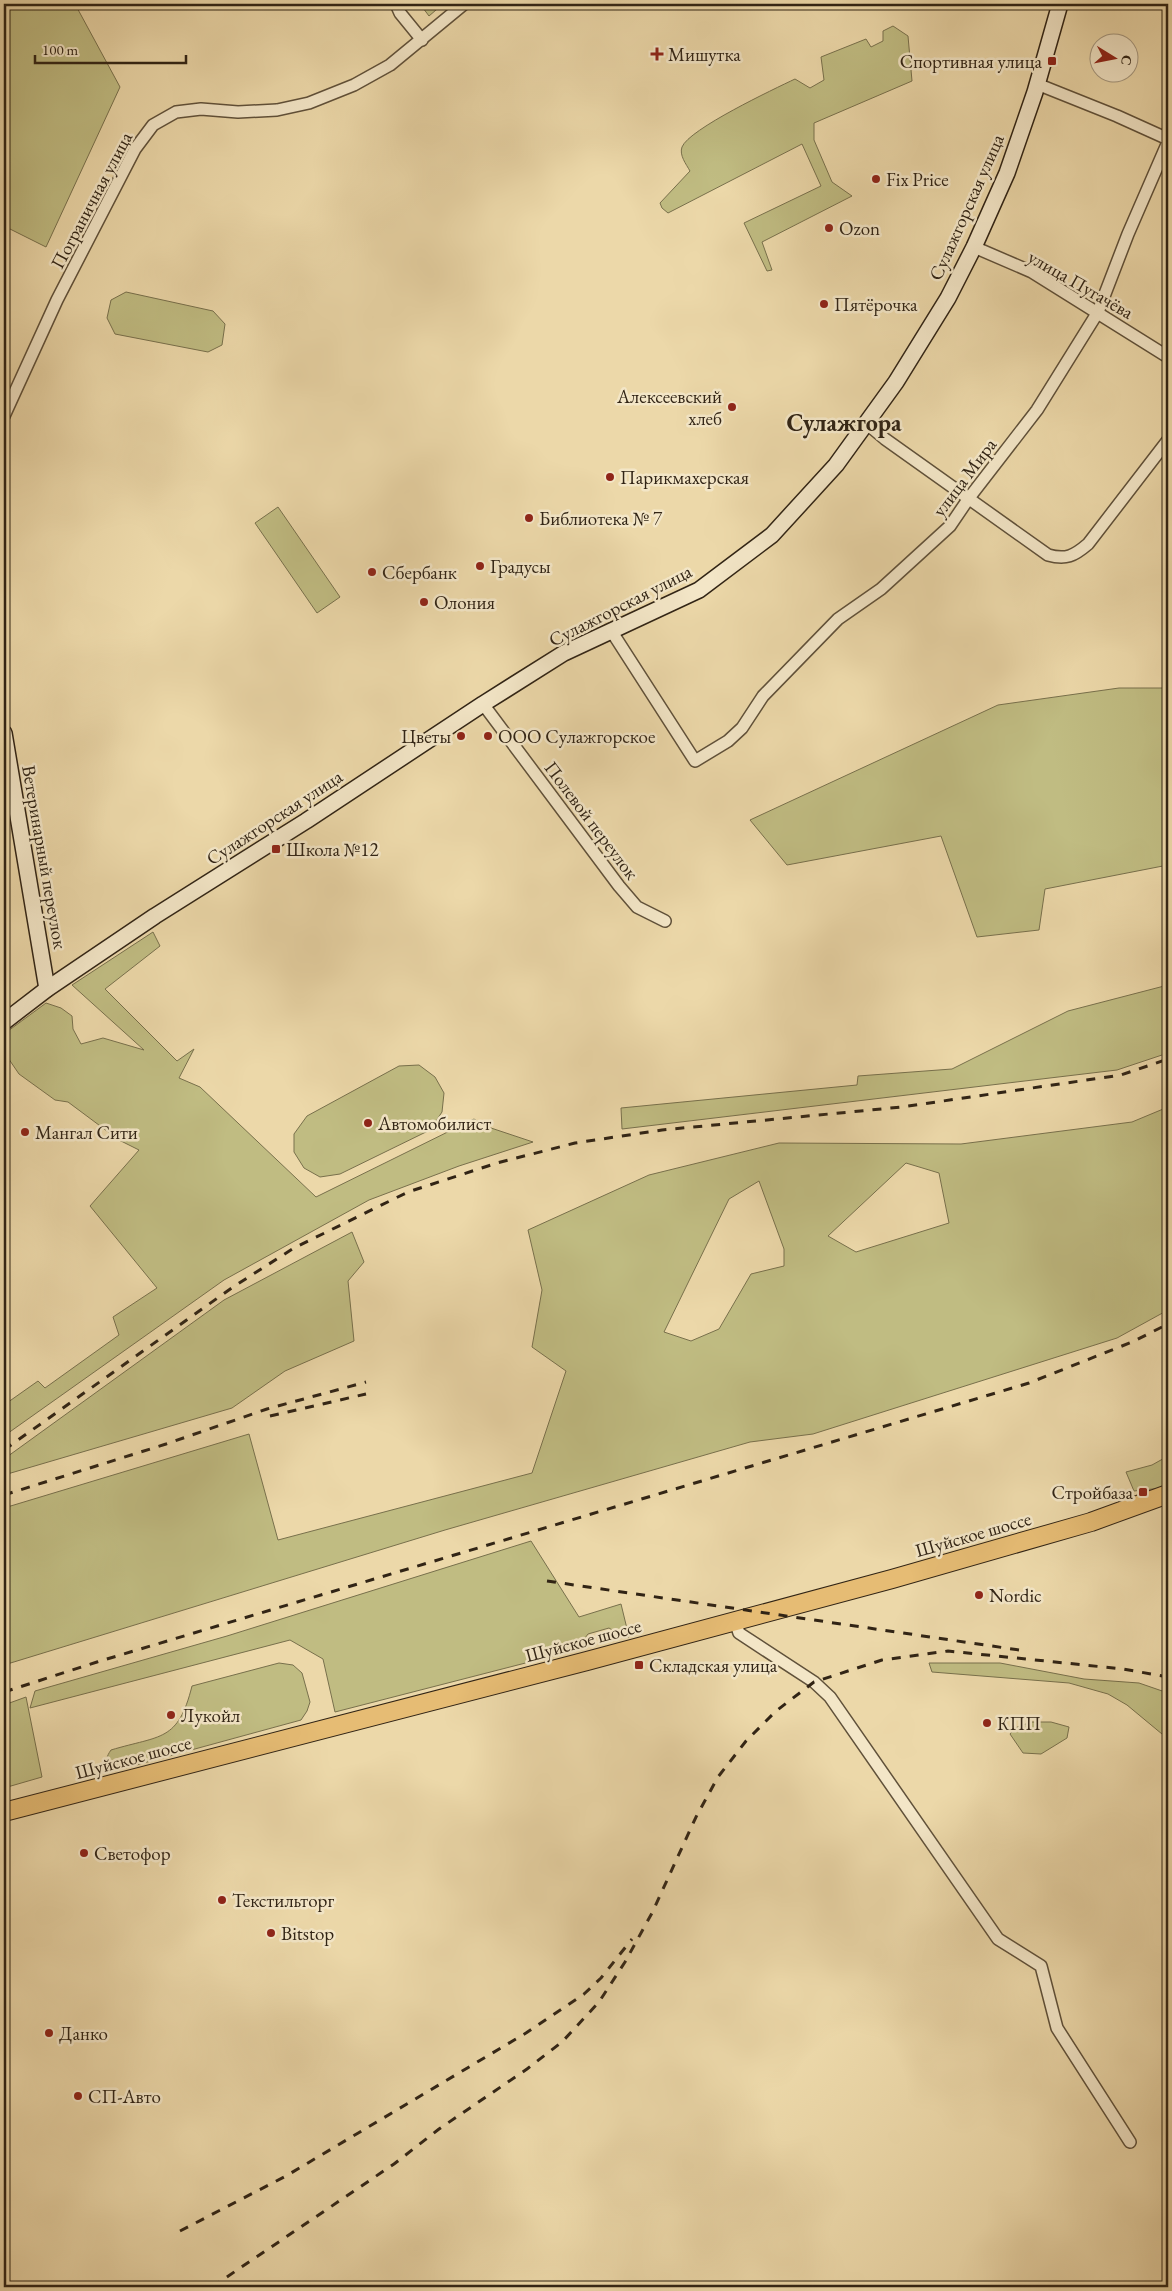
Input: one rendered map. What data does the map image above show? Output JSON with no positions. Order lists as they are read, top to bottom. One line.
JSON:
{"streets":{"main road":["Сулажгорская улица","Ветеринарный переулок","Шуйское шоссе"],"street":["Пограничная улица","улица Пугачёва","улица Мира","Полевой переулок"]},"crossings":[["Сулажгорская улица","улица Пугачёва"],["Сулажгорская улица","улица Мира"],["Сулажгорская улица","Полевой переулок"],["Сулажгорская улица","Ветеринарный переулок"],["улица Пугачёва","улица Мира"]],"districts":["Сулажгора"],"places":{"health":["Мишутка"],"transit":["Спортивная улица","Школа №12","Стройбаза","Складская улица"],"other":["Fix Price","Ozon","Пятёрочка","Алексеевский хлеб","Парикмахерская","Библиотека № 7","Градусы","Сбербанк","Олония","Цветы","ООО Сулажгорское","Автомобилист","Мангал Сити","Nordic","Лукойл","КПП","Светофор","Текстильторг","Bitstop","Данко","СП-Авто"]},"scale_bar":"100 m","north":"right"}
